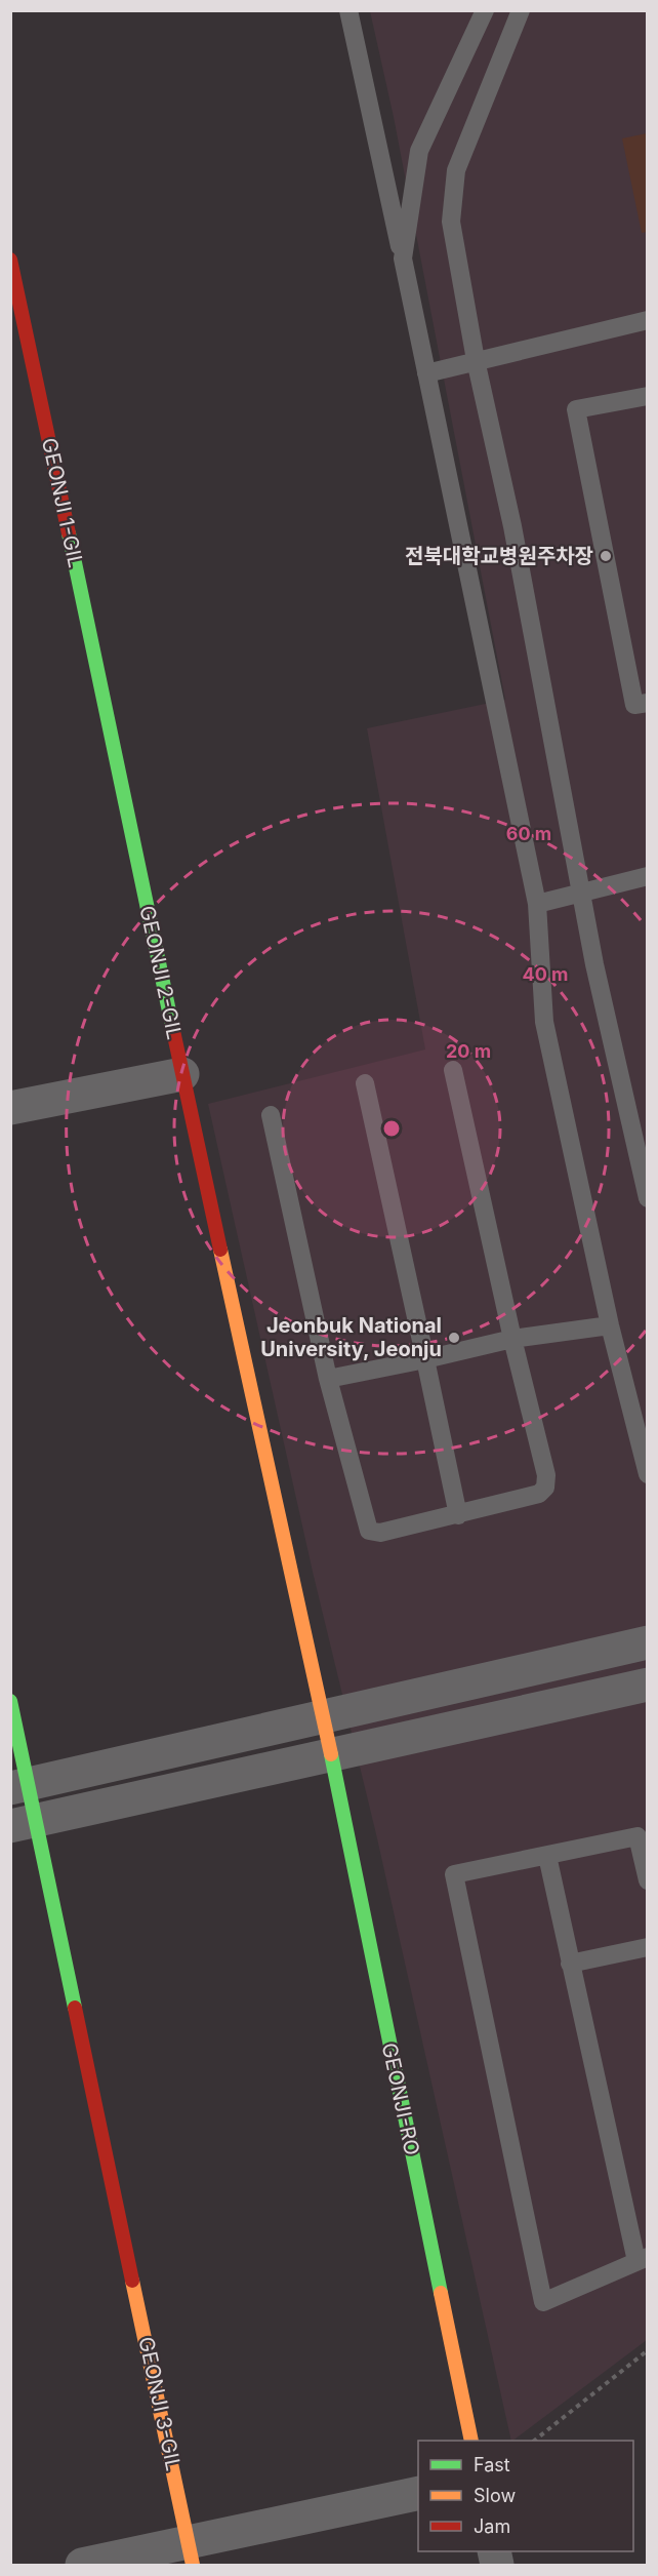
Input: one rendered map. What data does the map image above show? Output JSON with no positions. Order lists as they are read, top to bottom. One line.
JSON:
{"streets":{"street":["GEONJI 1-GIL","GEONJI 2-GIL","GEONJI-RO","GEONJI 3-GIL"]},"crossings":[["GEONJI 1-GIL","GEONJI 2-GIL"],["GEONJI 2-GIL","GEONJI-RO"]],"places":["전북대학교병원주차장","Jeonbuk National University, Jeonju"],"legend":["Fast","Slow","Jam"],"rings":["60 m","40 m","20 m"]}
